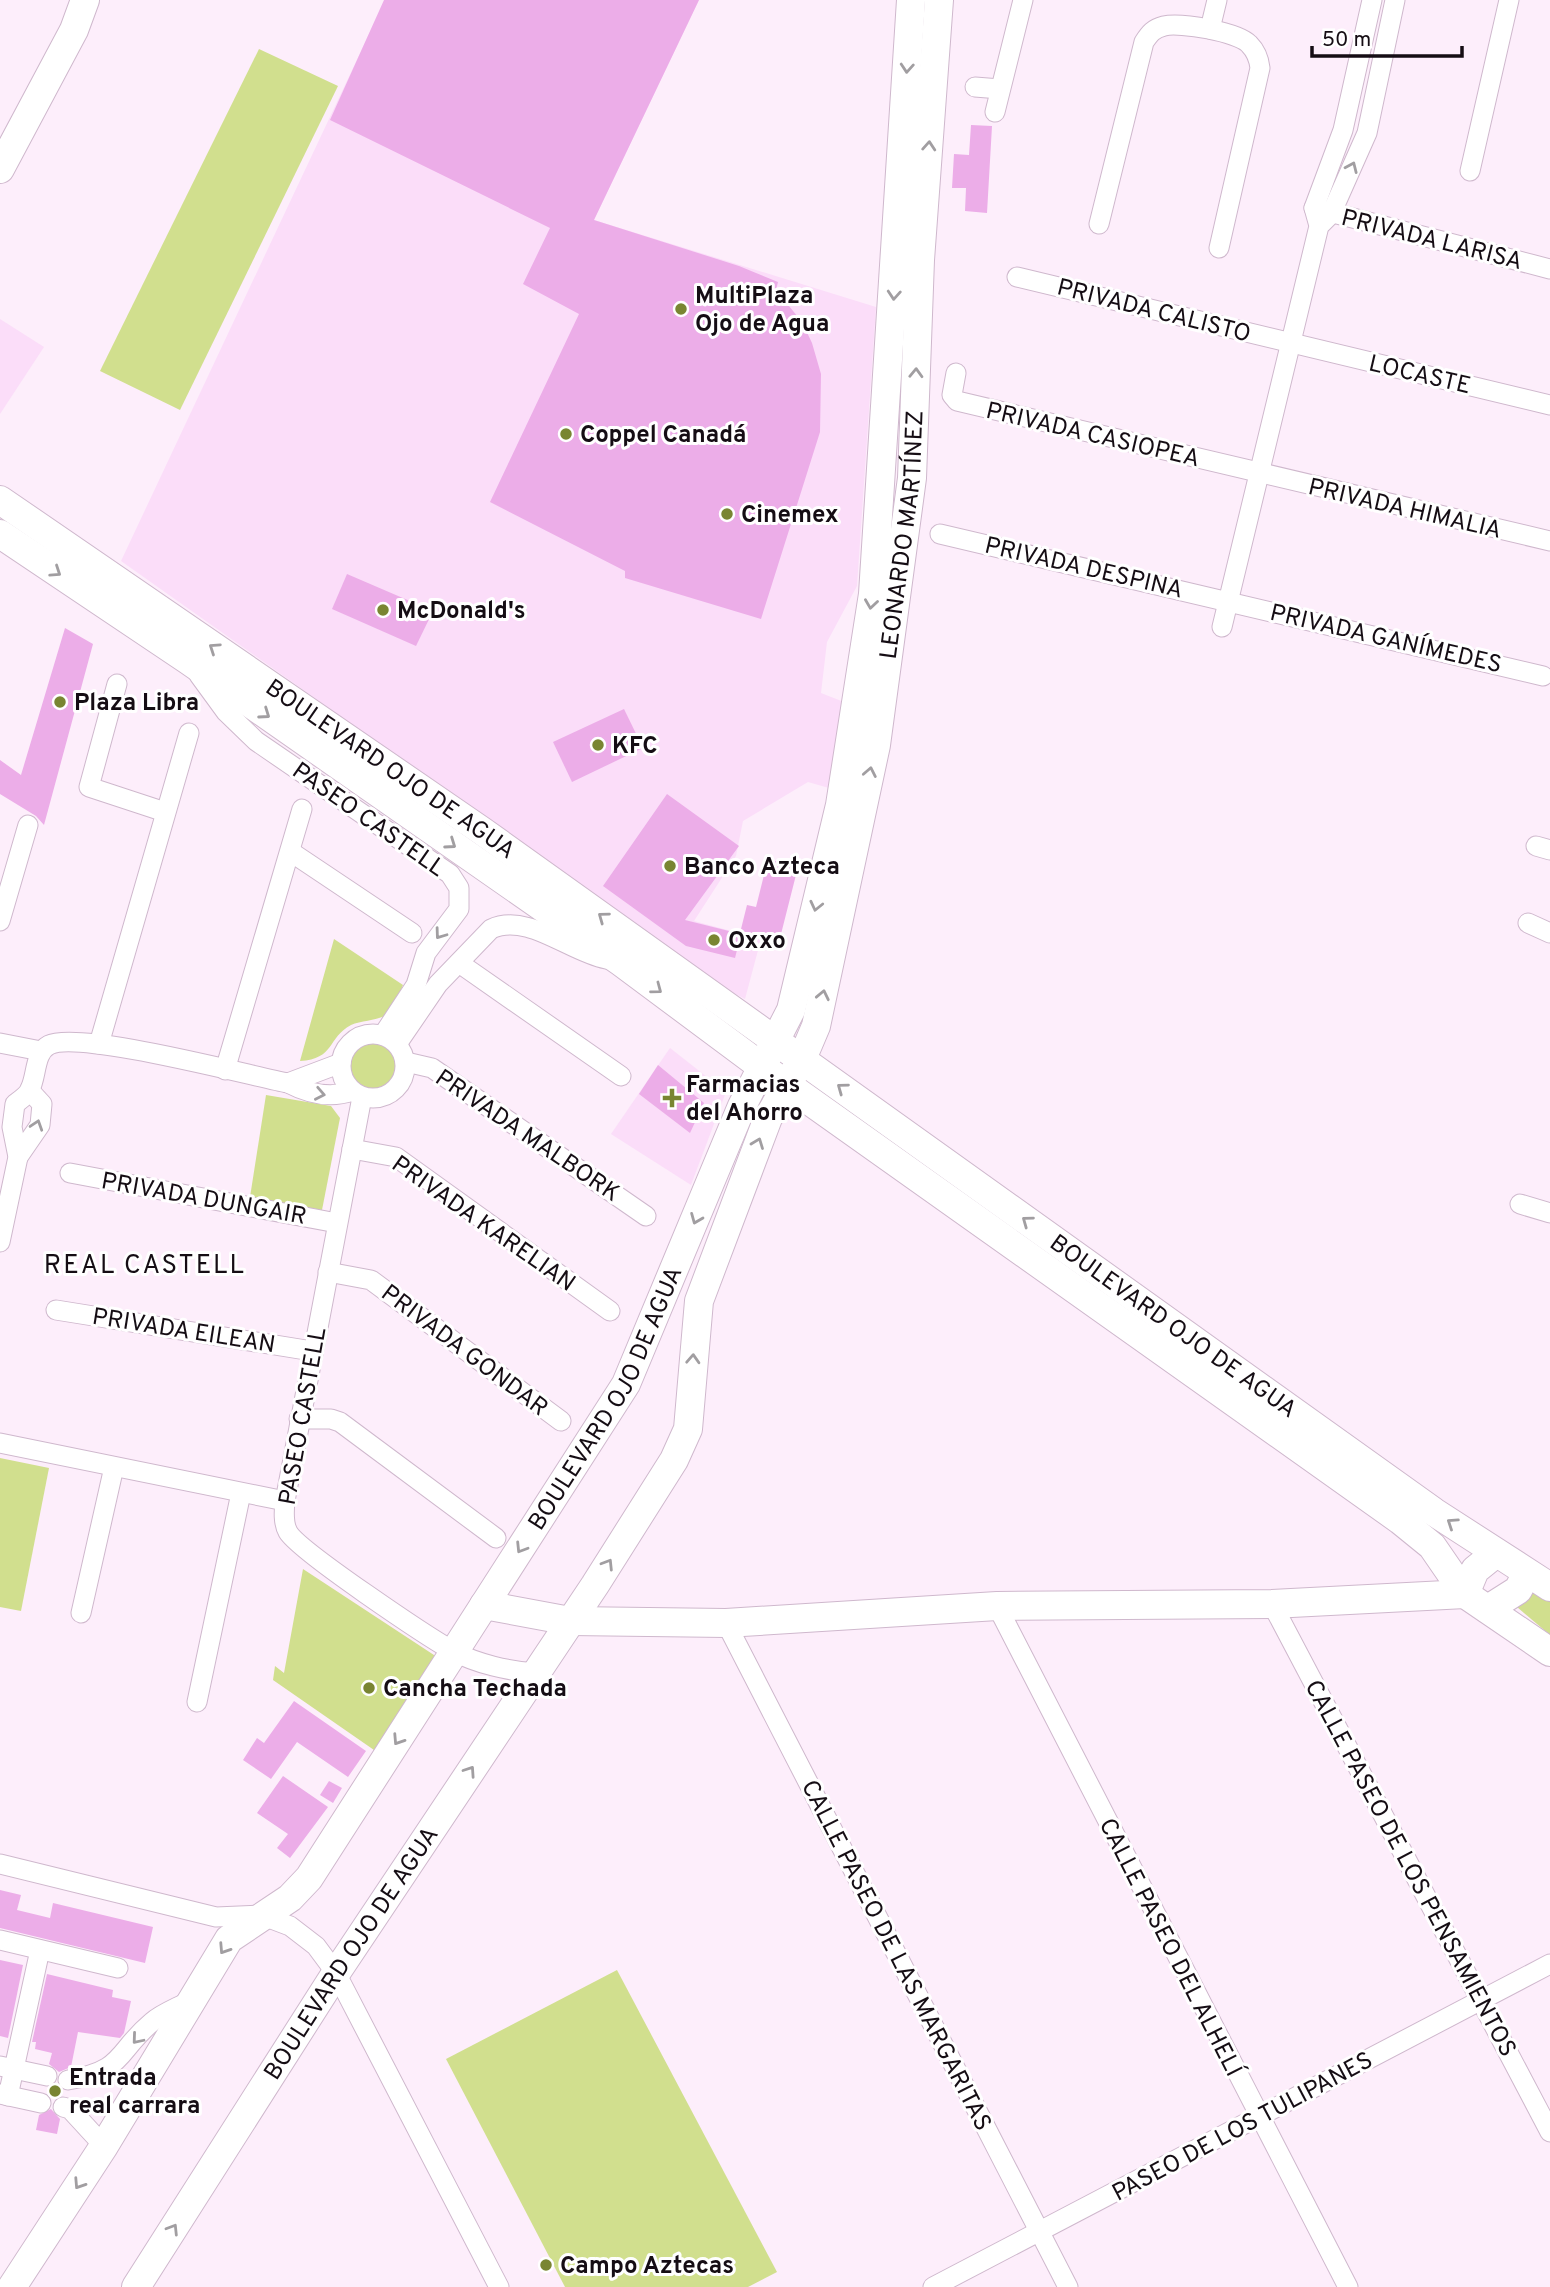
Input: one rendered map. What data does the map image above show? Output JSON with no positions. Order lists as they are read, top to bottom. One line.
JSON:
{"streets":{"main road":["LEONARDO MARTÍNEZ","BOULEVARD OJO DE AGUA"],"street":["PRIVADA LARISA","PRIVADA CALISTO","LOCASTE","PRIVADA CASIOPEA","PRIVADA HIMALIA","PRIVADA DESPINA","PRIVADA GANÍMEDES","PASEO CASTELL","PRIVADA MALBORK","PRIVADA DUNGAIR","PRIVADA KARELIAN","PRIVADA EILEAN","PRIVADA GONDAR","CALLE PASEO DE LOS PENSAMIENTOS","CALLE PASEO DEL ALHELÍ","CALLE PASEO DE LAS MARGARITAS","PASEO DE LOS TULIPANES"]},"crossings":[["PRIVADA CALISTO","LOCASTE"],["PRIVADA CASIOPEA","PRIVADA HIMALIA"],["LEONARDO MARTÍNEZ","BOULEVARD OJO DE AGUA"],["PRIVADA DESPINA","PRIVADA GANÍMEDES"],["BOULEVARD OJO DE AGUA","PASEO CASTELL"],["PASEO CASTELL","PRIVADA MALBORK"],["PASEO CASTELL","PRIVADA DUNGAIR"],["PASEO CASTELL","PRIVADA KARELIAN"],["PASEO CASTELL","PRIVADA EILEAN"],["PASEO CASTELL","PRIVADA GONDAR"],["CALLE PASEO DE LOS PENSAMIENTOS","PASEO DE LOS TULIPANES"],["CALLE PASEO DEL ALHELÍ","PASEO DE LOS TULIPANES"],["CALLE PASEO DE LAS MARGARITAS","PASEO DE LOS TULIPANES"]],"districts":["REAL CASTELL"],"places":{"other":["MultiPlaza Ojo de Agua","Coppel Canadá","Cinemex","McDonald's","Plaza Libra","KFC","Banco Azteca","Oxxo","Cancha Techada","Entrada real carrara","Campo Aztecas"],"health":["Farmacias del Ahorro"]},"scale_bar":"50 m"}
